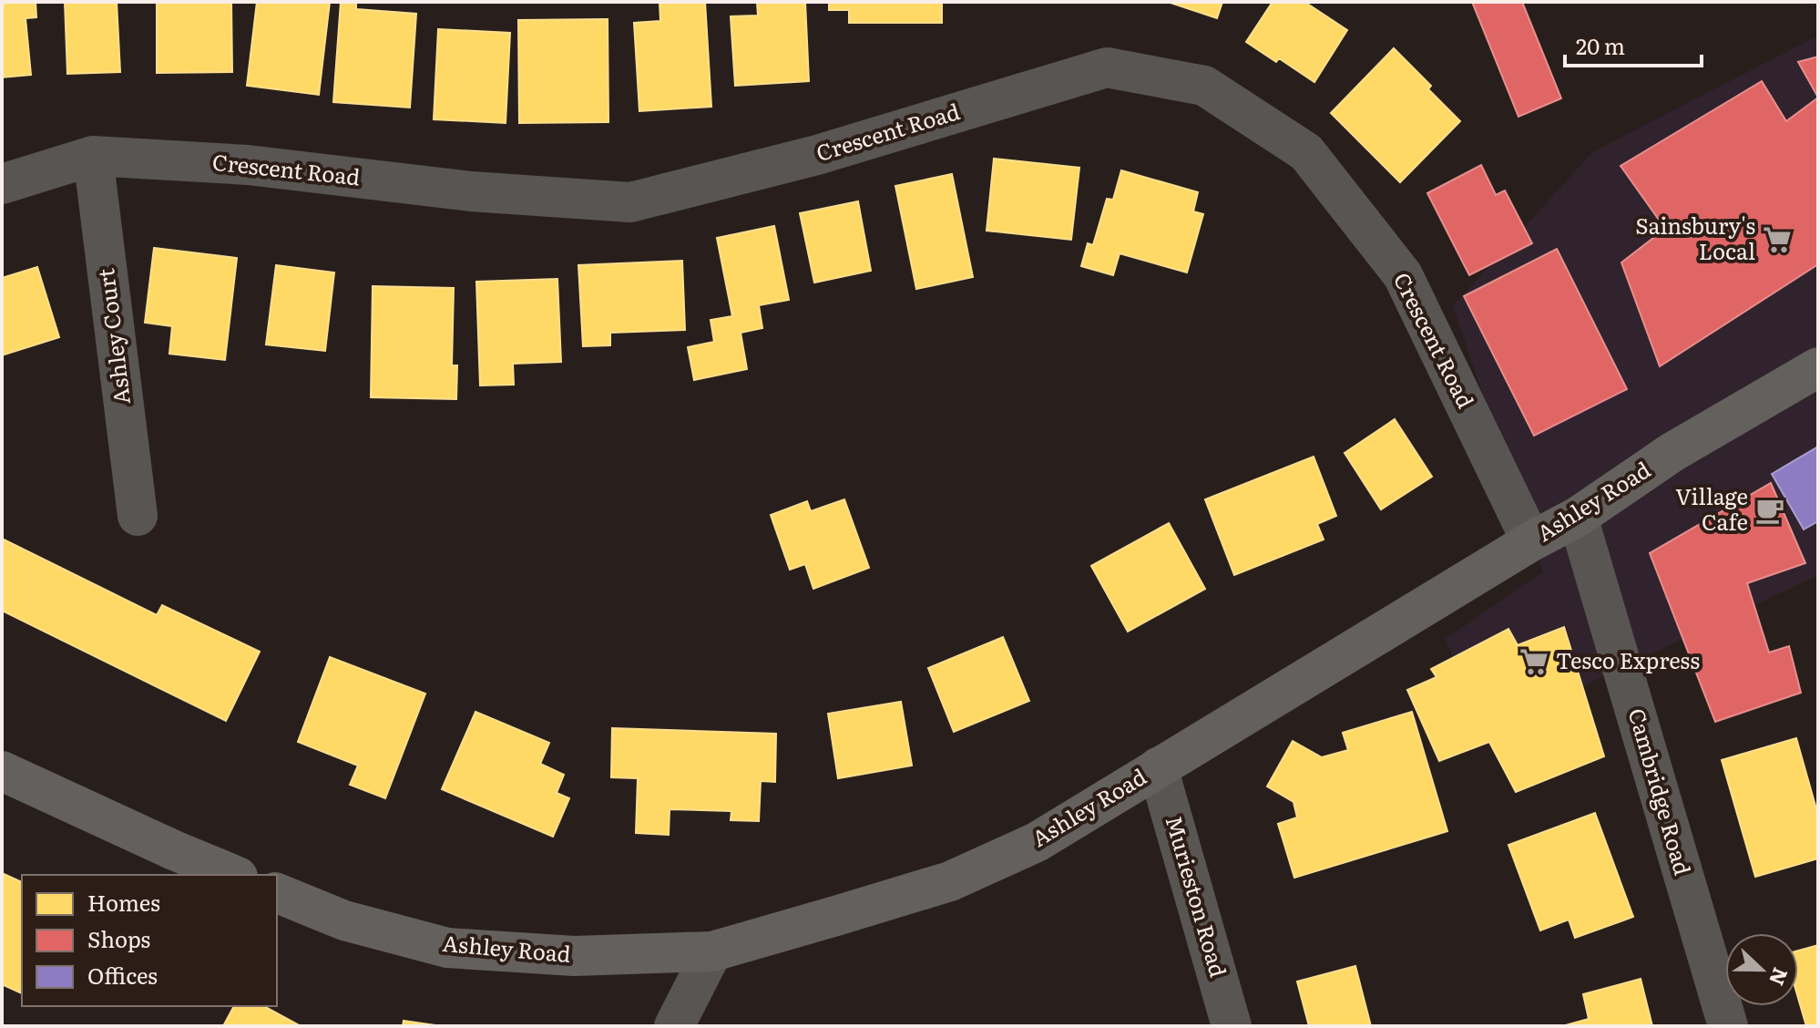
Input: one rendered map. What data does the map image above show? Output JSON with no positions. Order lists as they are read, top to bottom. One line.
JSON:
{"streets":{"main road":["Ashley Road"],"street":["Crescent Road","Ashley Court","Cambridge Road","Murieston Road"]},"crossings":[["Crescent Road","Ashley Court"],["Crescent Road","Ashley Road"],["Ashley Road","Cambridge Road"],["Ashley Road","Murieston Road"]],"places":{"supermarket":["Sainsbury's Local","Tesco Express"],"cafe":["Village Cafe"]},"legend":["Homes","Shops","Offices"],"scale_bar":"20 m","north":"right"}
